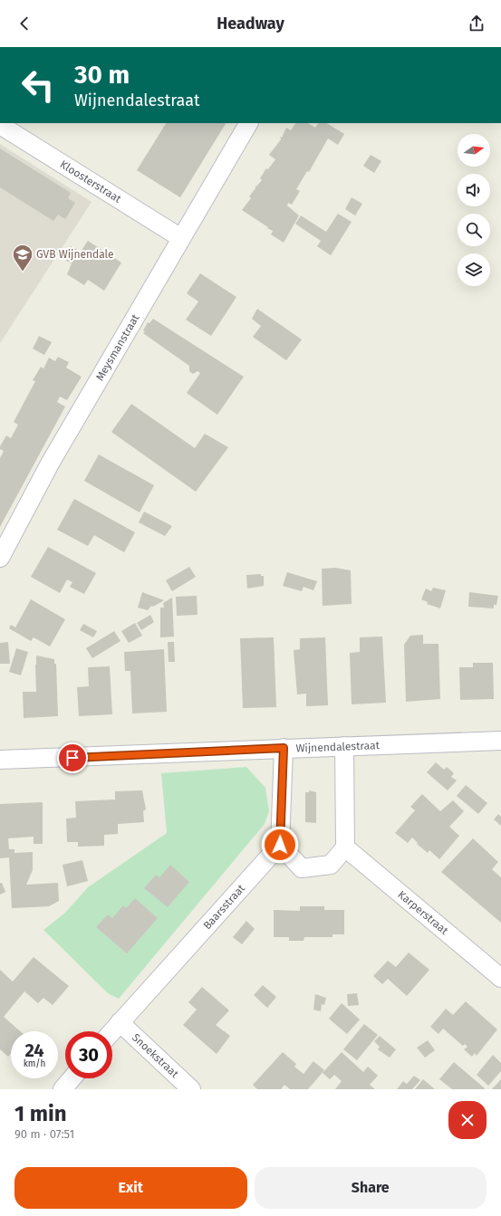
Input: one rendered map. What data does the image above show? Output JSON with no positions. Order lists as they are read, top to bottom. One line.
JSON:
{"streets":{"street":["Kloosterstraat","Meysmanstraat","Wijnendalestraat","Baarsstraat","Karperstraat","Snoekstraat"]},"crossings":[["Kloosterstraat","Meysmanstraat"],["Baarsstraat","Snoekstraat"]],"places":{"school or university":["GVB Wijnendale"]},"north":"right","page":{"header":"Headway","turn":["30 m","Wijnendalestraat"],"speed":"24 km/h","limit":"30","heading":["1 min","90 m · 07:51"],"buttons":["Exit","Share"]}}
